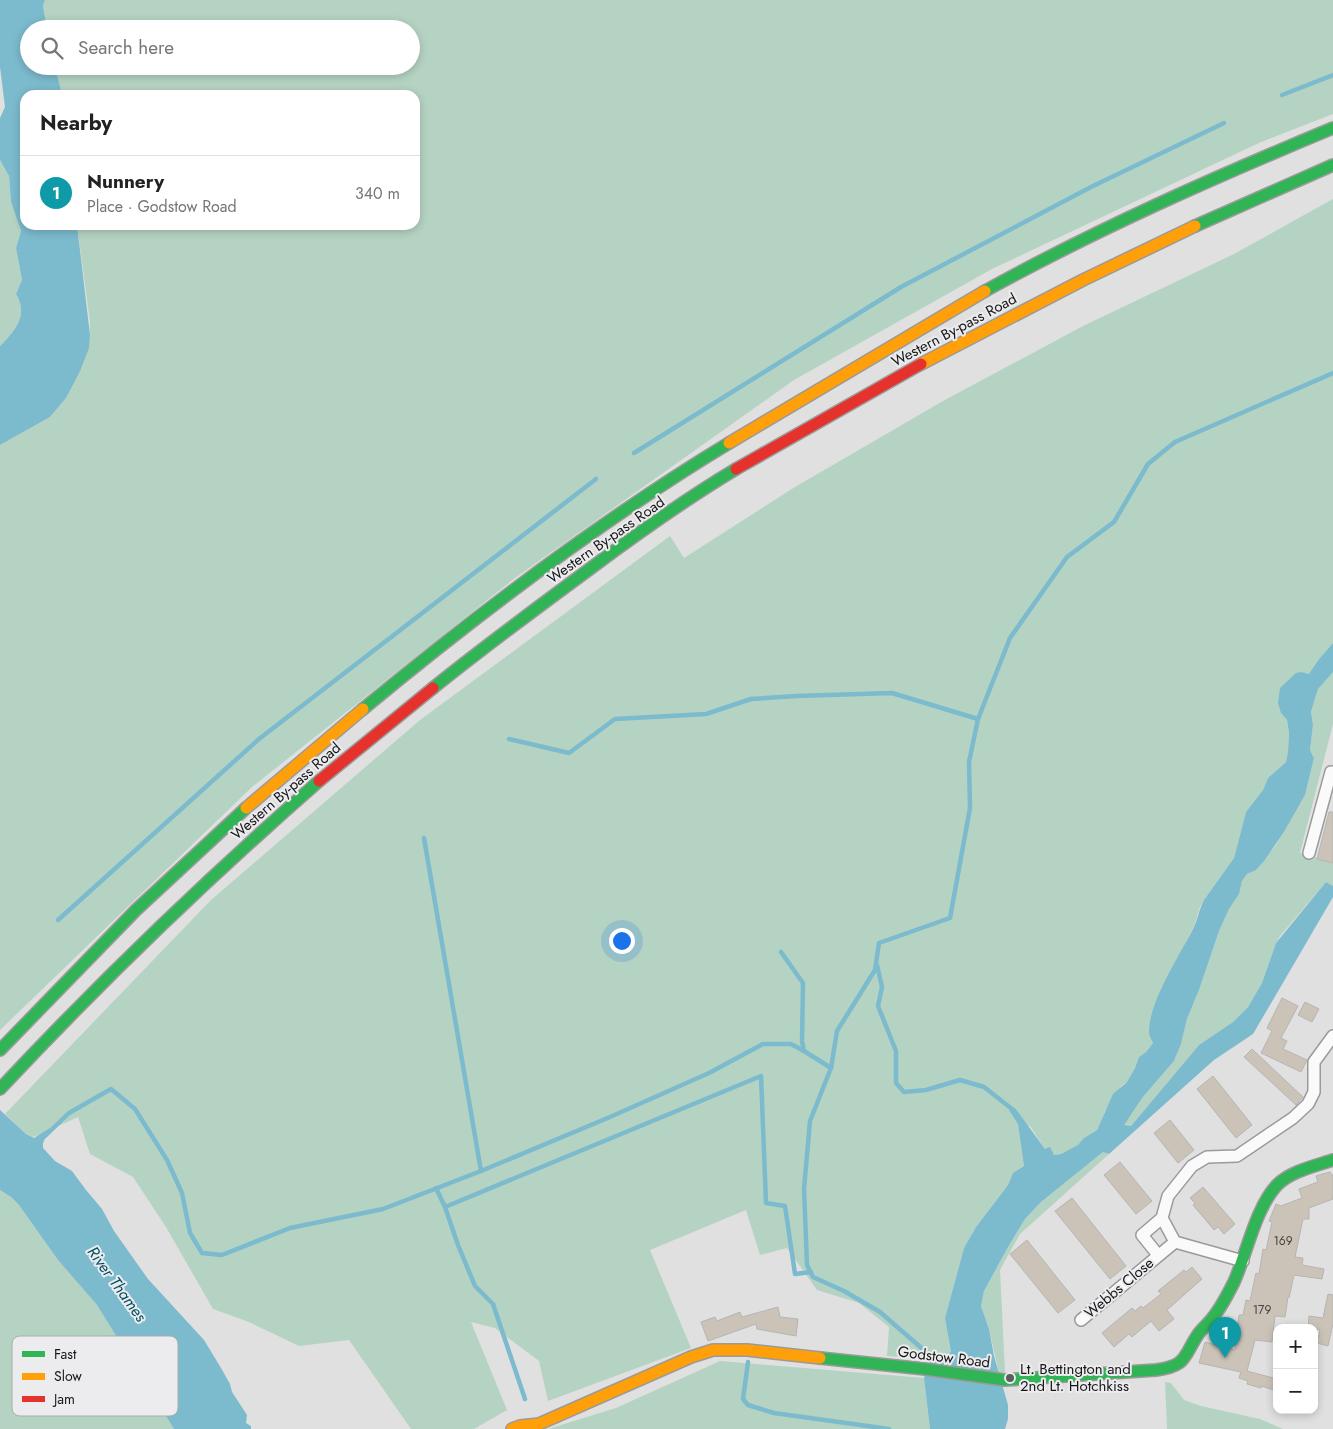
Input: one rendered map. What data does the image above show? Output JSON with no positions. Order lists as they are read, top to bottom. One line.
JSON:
{"streets":{"main road":["Western By-pass Road","Godstow Road"],"street":["Webbs Close"]},"water":["River Thames"],"places":["Lt. Bettington and 2nd Lt. Hotchkiss"],"house_numbers":["169","179"],"legend":["Fast","Slow","Jam"],"page":{"search":"Search here","heading":"Nearby","list":[{"mark":"1","name":"Nunnery","note":"Place · Godstow Road","value":"340 m"}],"pins":"1","map_buttons":["+","−"]}}
